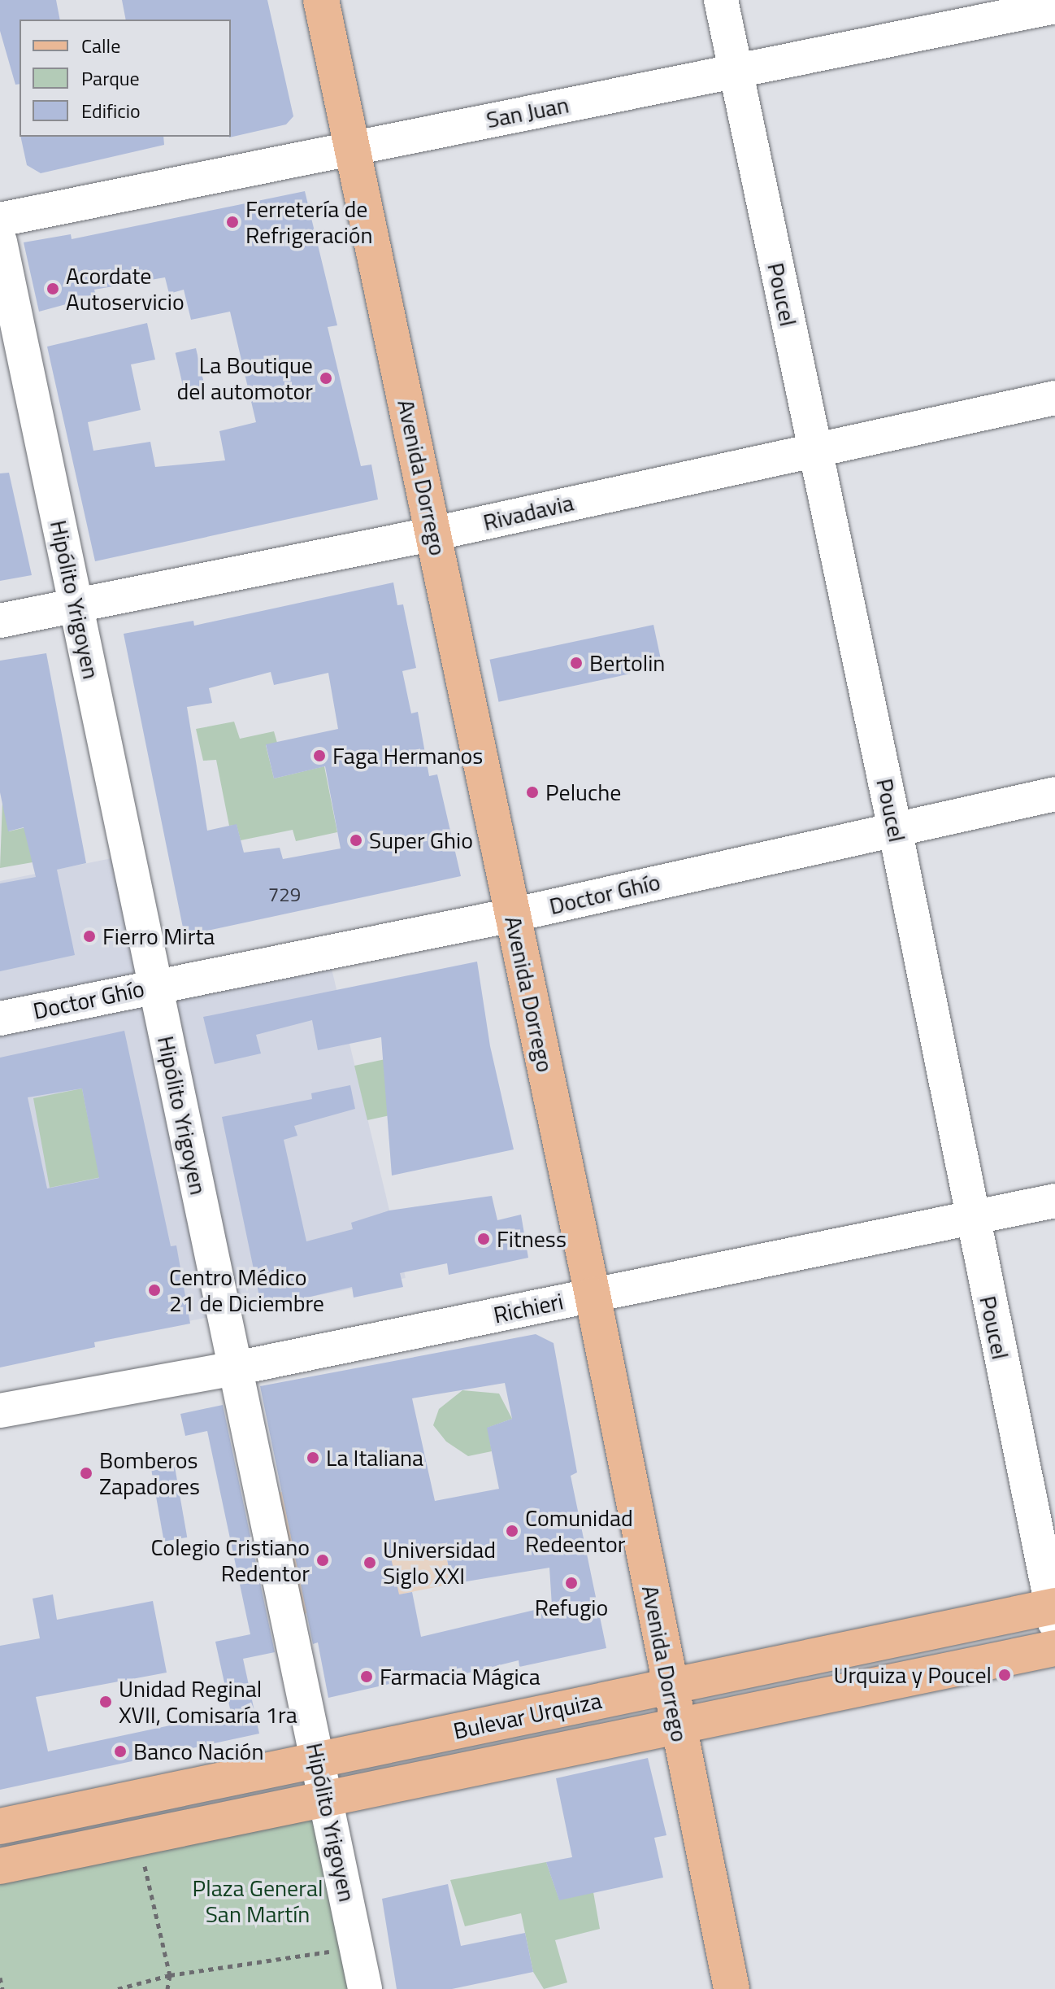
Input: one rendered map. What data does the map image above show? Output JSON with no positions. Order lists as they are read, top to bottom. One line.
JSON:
{"streets":{"main road":["Avenida Dorrego","Bulevar Urquiza"],"street":["San Juan","Poucel","Rivadavia","Hipólito Yrigoyen","Doctor Ghío","Richieri"]},"crossings":[["San Juan","Poucel"],["San Juan","Avenida Dorrego"],["Poucel","Rivadavia"],["Poucel","Doctor Ghío"],["Poucel","Richieri"],["Poucel","Bulevar Urquiza"],["Avenida Dorrego","Rivadavia"],["Avenida Dorrego","Doctor Ghío"],["Avenida Dorrego","Richieri"],["Avenida Dorrego","Bulevar Urquiza"],["Rivadavia","Hipólito Yrigoyen"],["Hipólito Yrigoyen","Doctor Ghío"],["Hipólito Yrigoyen","Richieri"],["Hipólito Yrigoyen","Bulevar Urquiza"]],"parks":["Plaza General San Martín"],"places":["Ferretería de Refrigeración","Acordate Autoservicio","La Boutique del automotor","Bertolin","Faga Hermanos","Peluche","Super Ghio","Fierro Mirta","Fitness","Centro Médico 21 de Diciembre","La Italiana","Bomberos Zapadores","Comunidad Redeentor","Colegio Cristiano Redentor","Universidad Siglo XXI","Refugio","Urquiza y Poucel","Farmacia Mágica","Unidad Reginal XVII, Comisaría 1ra","Banco Nación"],"house_numbers":["729"],"legend":["Calle","Parque","Edificio"]}
